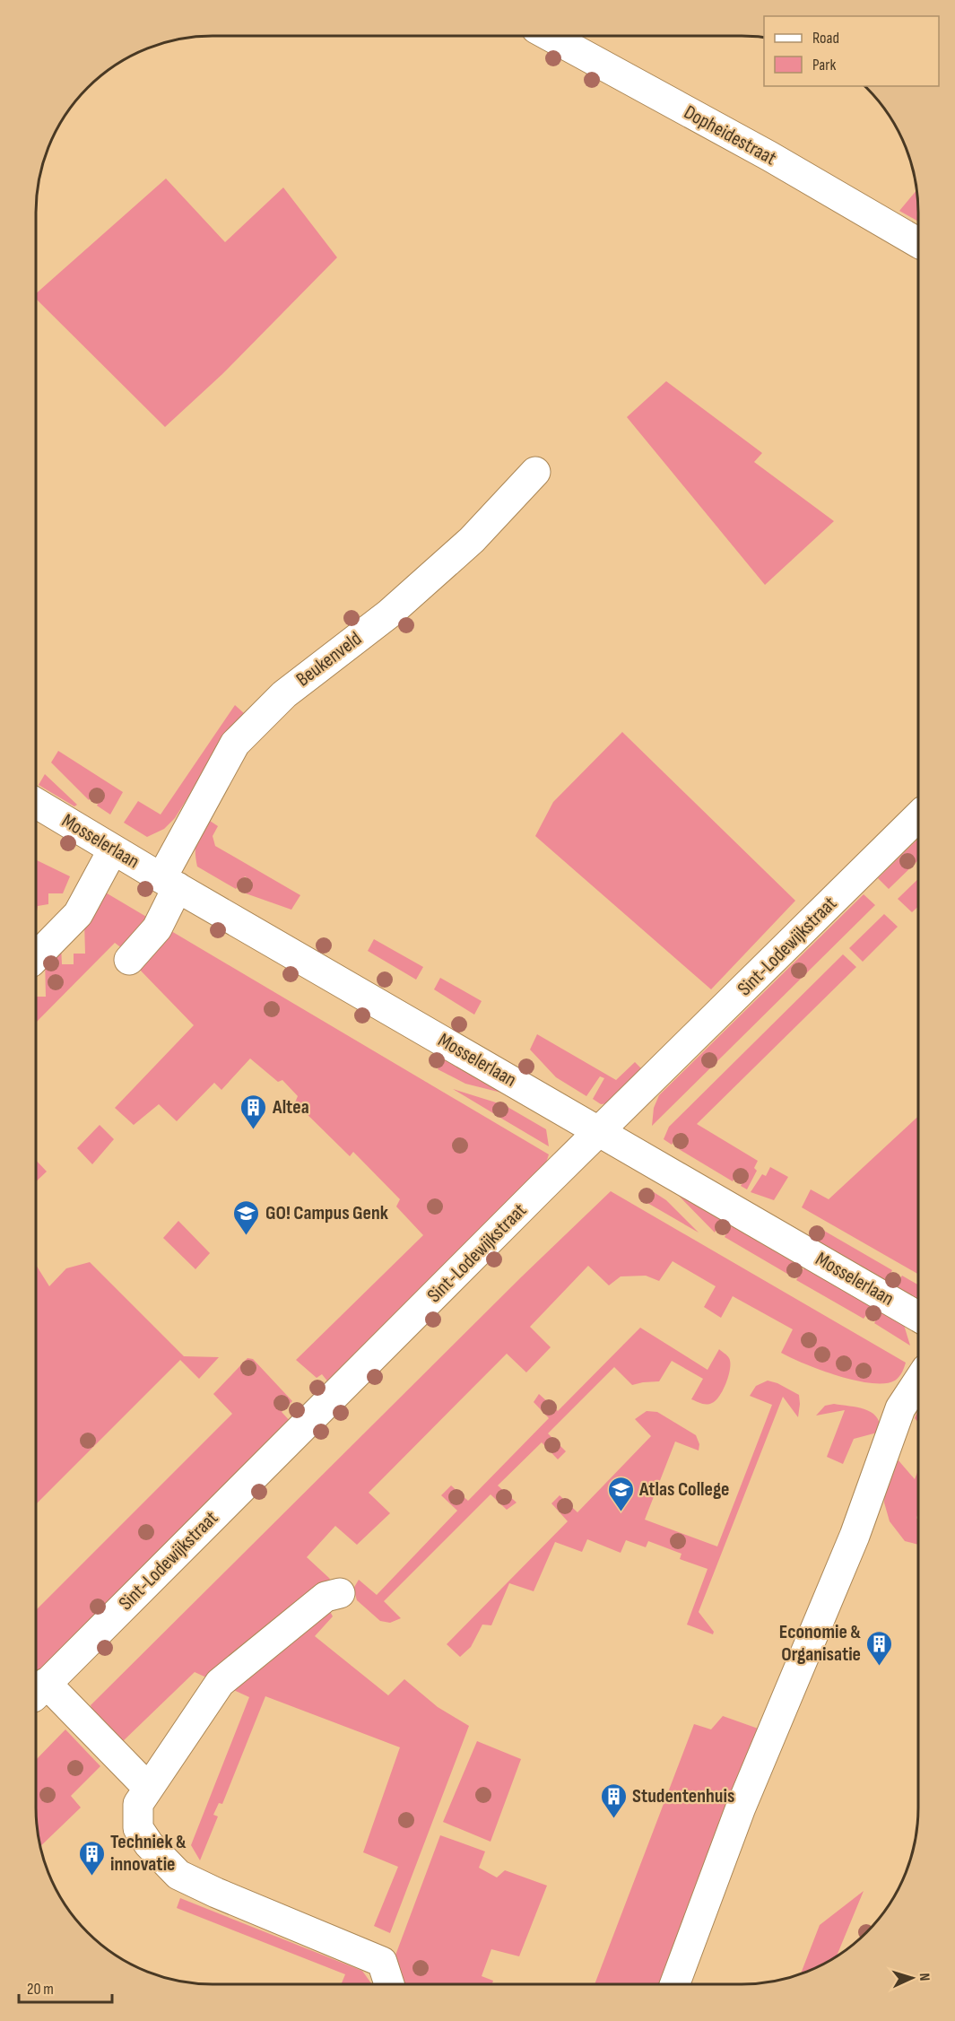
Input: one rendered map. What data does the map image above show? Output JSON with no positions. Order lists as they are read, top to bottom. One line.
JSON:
{"streets":{"street":["Dopheidestraat","Beukenveld","Mosselerlaan","Sint-Lodewijkstraat"]},"crossings":[["Beukenveld","Mosselerlaan"],["Mosselerlaan","Sint-Lodewijkstraat"]],"places":{"building":["Altea","Economie & Organisatie","Studentenhuis","Techniek & innovatie"],"school or university":["GO! Campus Genk","Atlas College"]},"legend":["Road","Park"],"scale_bar":"20 m","north":"right"}
